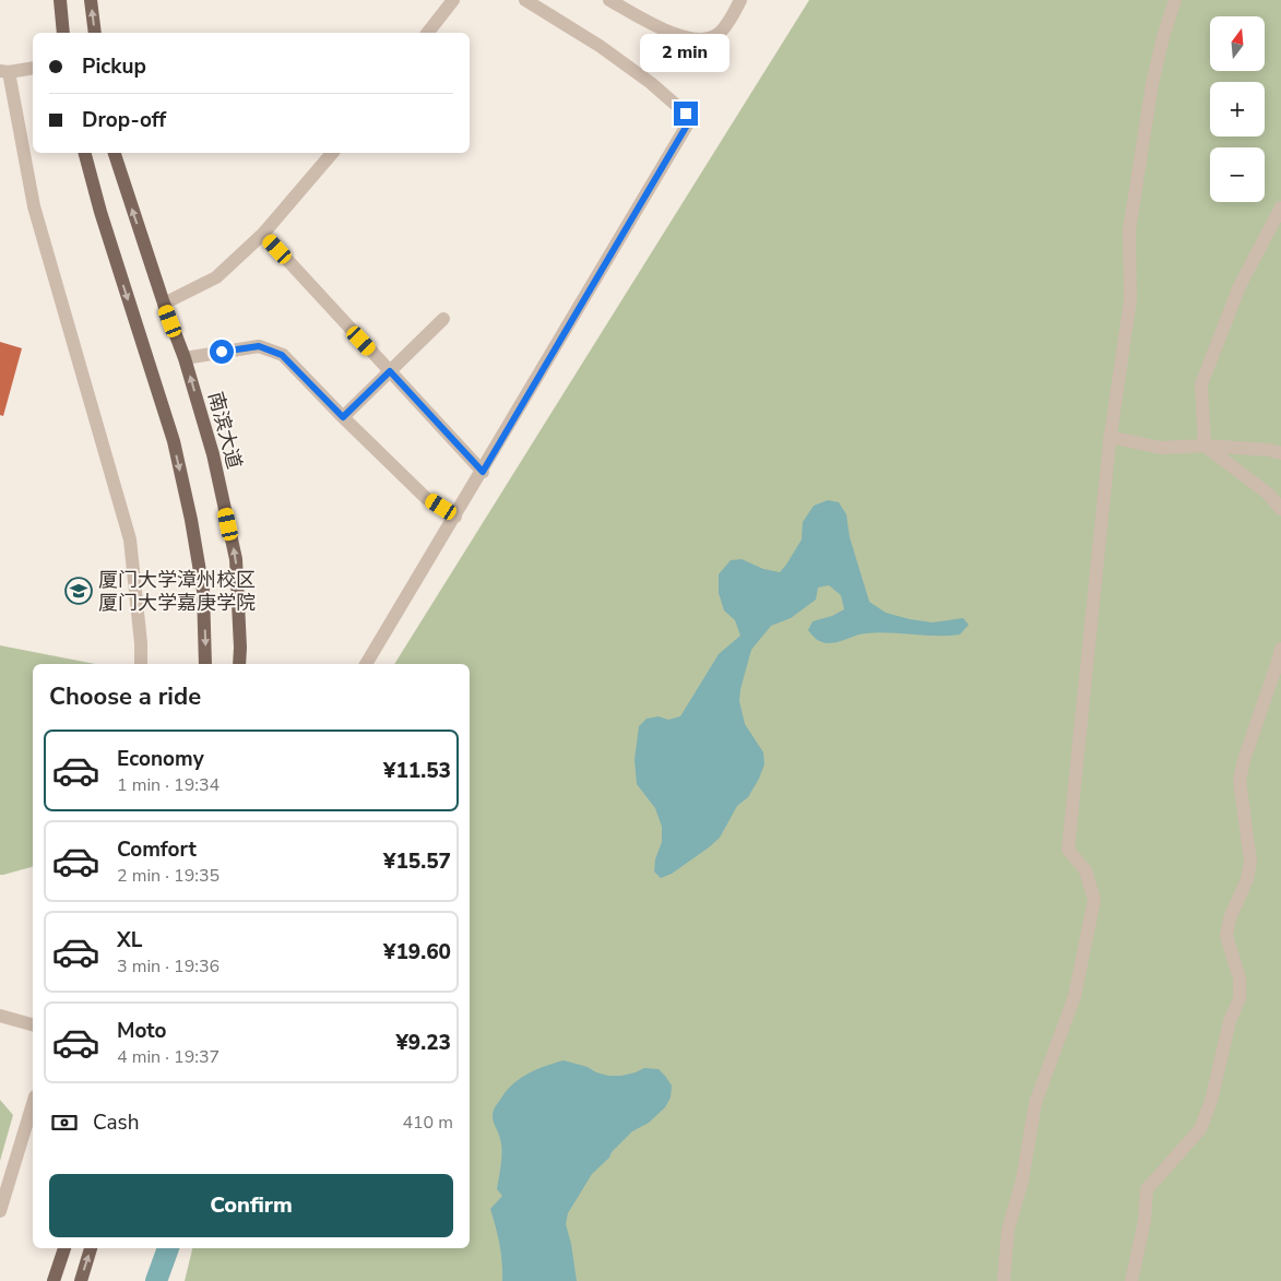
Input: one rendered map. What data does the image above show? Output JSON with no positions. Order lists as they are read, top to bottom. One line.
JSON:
{"streets":{"main road":["南滨大道"]},"places":{"school or university":["厦门大学漳州校区 厦门大学嘉庚学院"]},"north":"top","page":{"map_buttons":["+","−"],"banner":["Pickup","Drop-off"],"bubble":"2 min","heading":"Choose a ride","list":[{"name":"Economy","note":"1 min · 19:34","value":"¥11.53"},{"name":"Comfort","note":"2 min · 19:35","value":"¥15.57"},{"name":"XL","note":"3 min · 19:36","value":"¥19.60"},{"name":"Moto","note":"4 min · 19:37","value":"¥9.23"}],"pay":["Cash","410 m"],"buttons":"Confirm"}}
